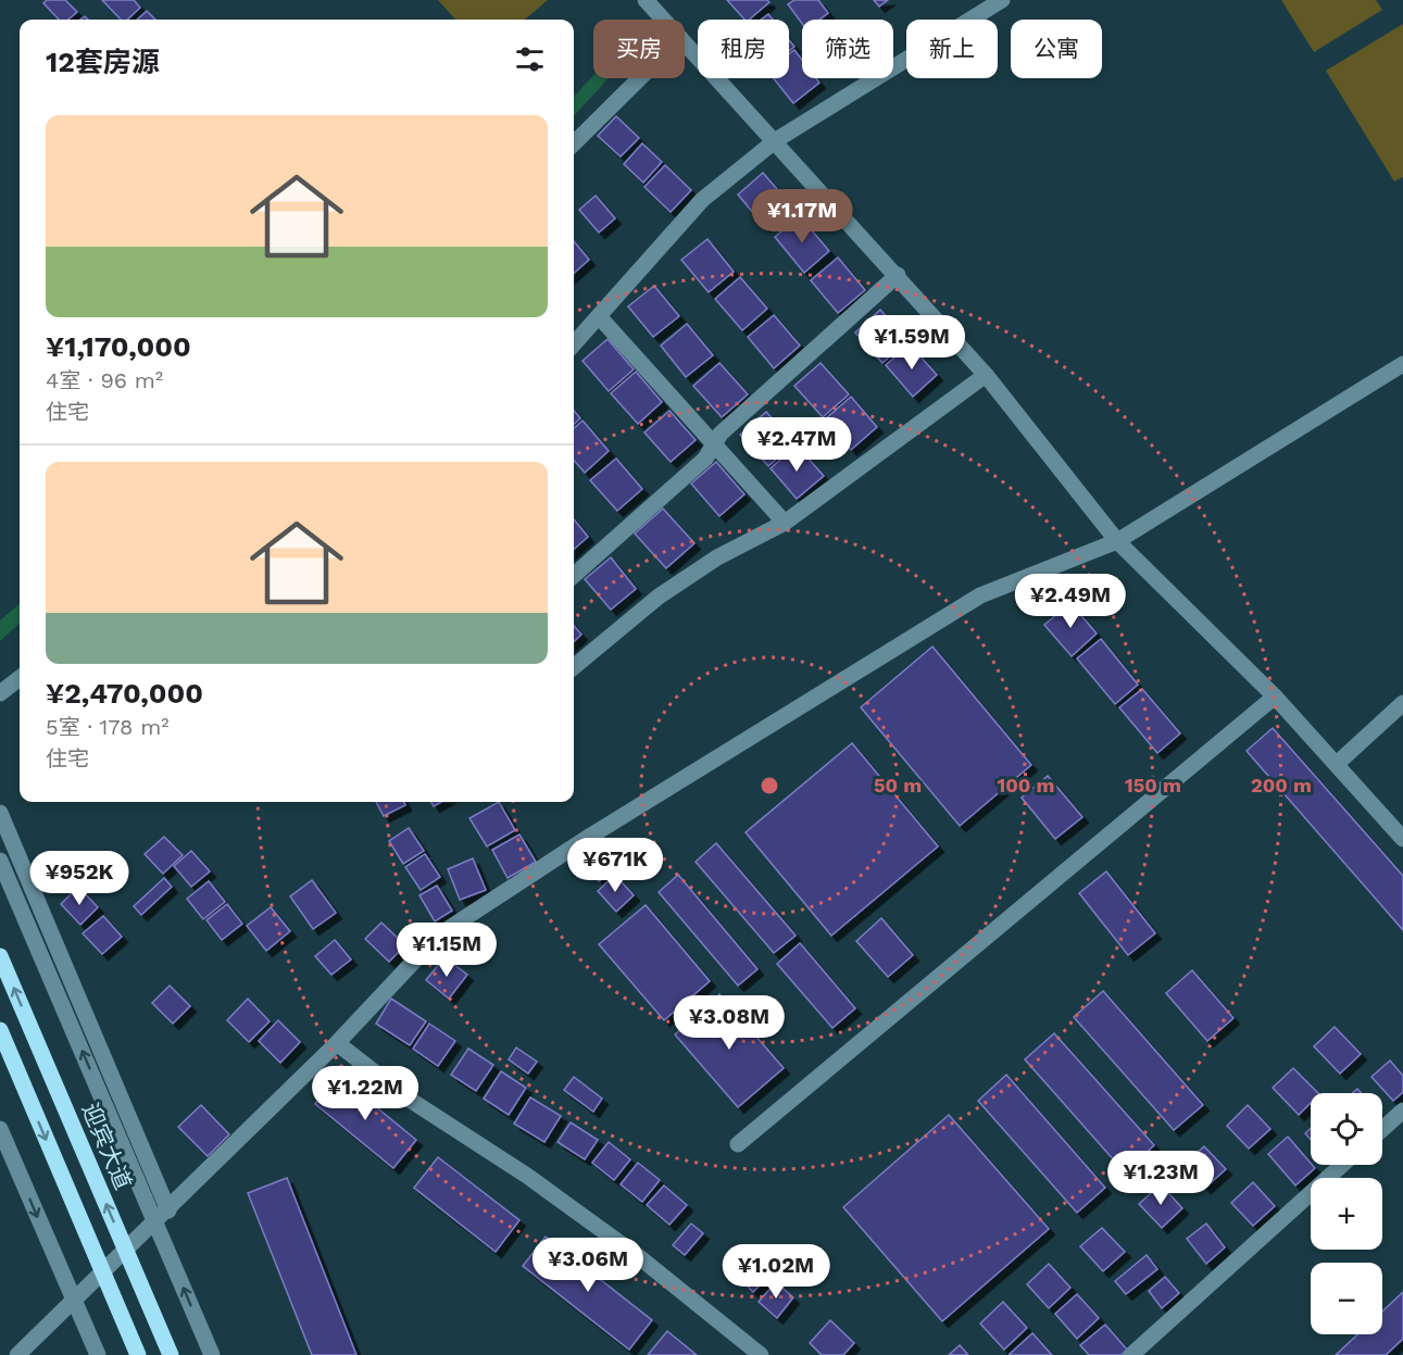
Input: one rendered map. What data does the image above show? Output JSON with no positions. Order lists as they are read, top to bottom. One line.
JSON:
{"streets":{"main road":["迎宾大道"]},"page":{"chip":["买房","租房","筛选","新上","公寓"],"heading":"12套房源","list":[{"name":"¥1,170,000","note":"4室 · 96 m² · 住宅"},{"name":"¥2,470,000","note":"5室 · 178 m² · 住宅"}],"price":["¥1.17M","¥1.59M","¥2.47M","¥2.49M","¥671K","¥952K","¥1.15M","¥3.08M","¥1.22M","¥1.23M","¥3.06M","¥1.02M"],"map_buttons":["+","−"]},"rings":["50 m","100 m","150 m","200 m"]}
